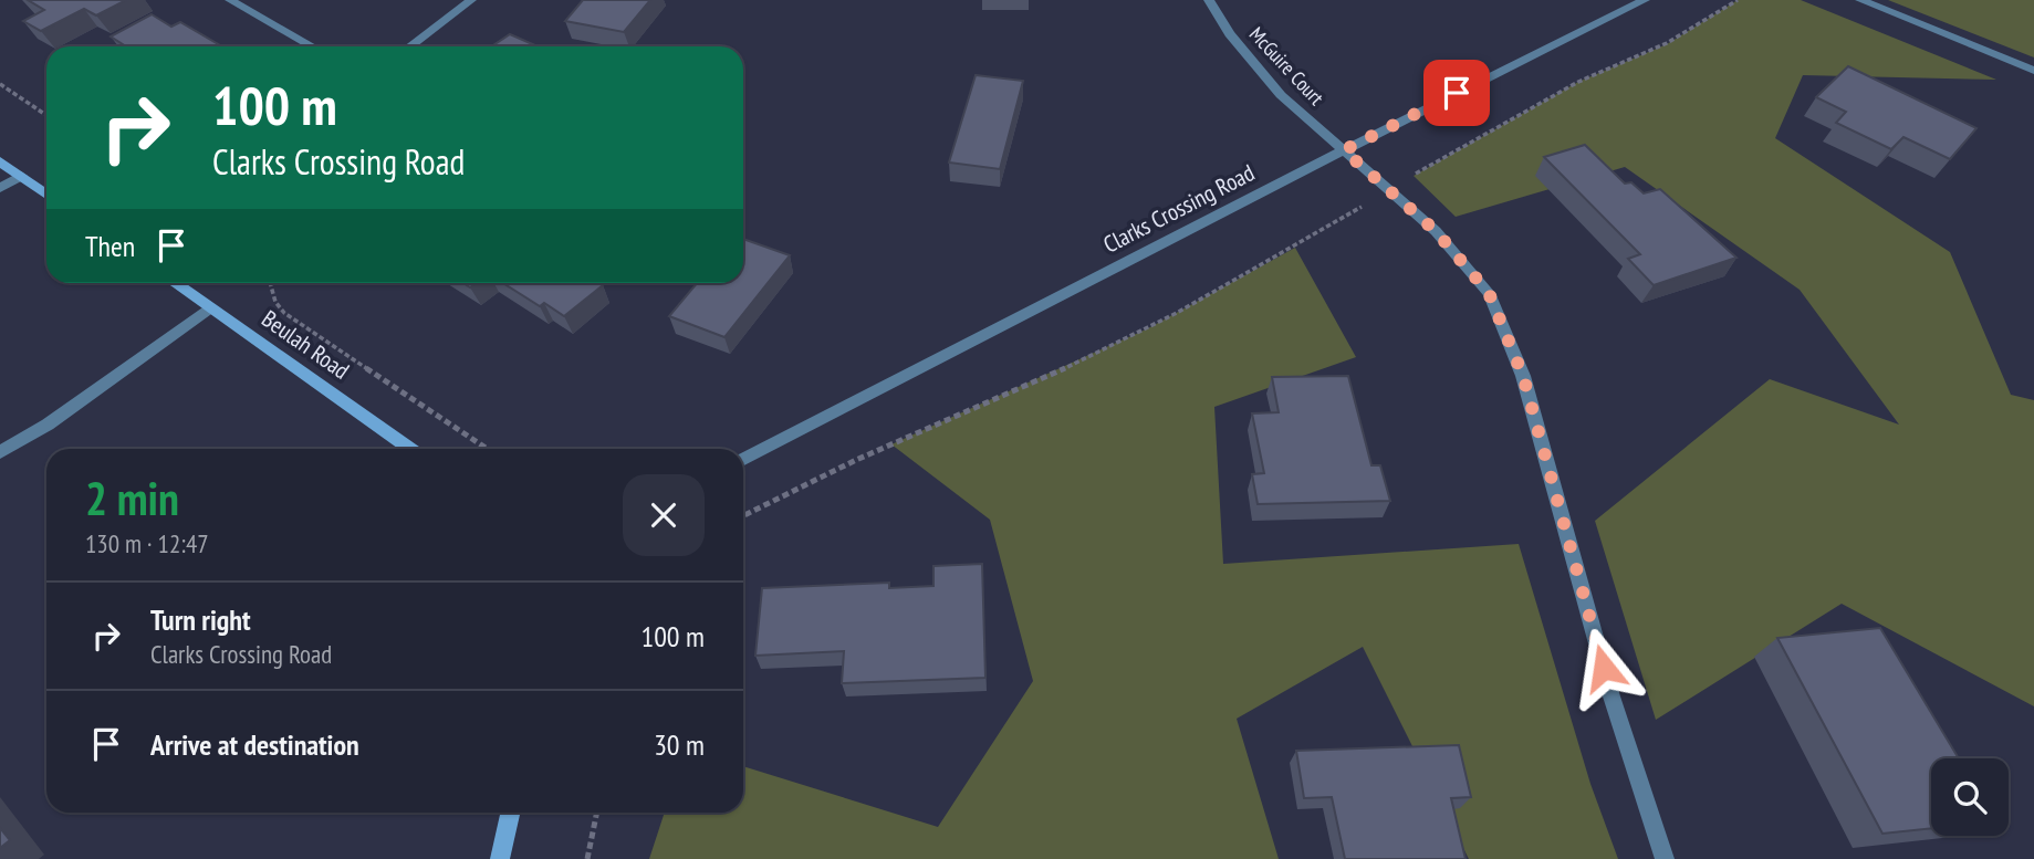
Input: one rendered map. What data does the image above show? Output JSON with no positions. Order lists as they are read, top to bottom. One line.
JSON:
{"streets":{"main road":["Beulah Road"],"street":["McGuire Court","Clarks Crossing Road"]},"crossings":[["McGuire Court","Clarks Crossing Road"]],"page":{"turn":["100 m","Clarks Crossing Road"],"then":"Then","heading":["2 min","130 m · 12:47"],"list":[{"name":"Turn right","note":"Clarks Crossing Road","value":"100 m"},{"name":"Arrive at destination","value":"30 m"}]}}
